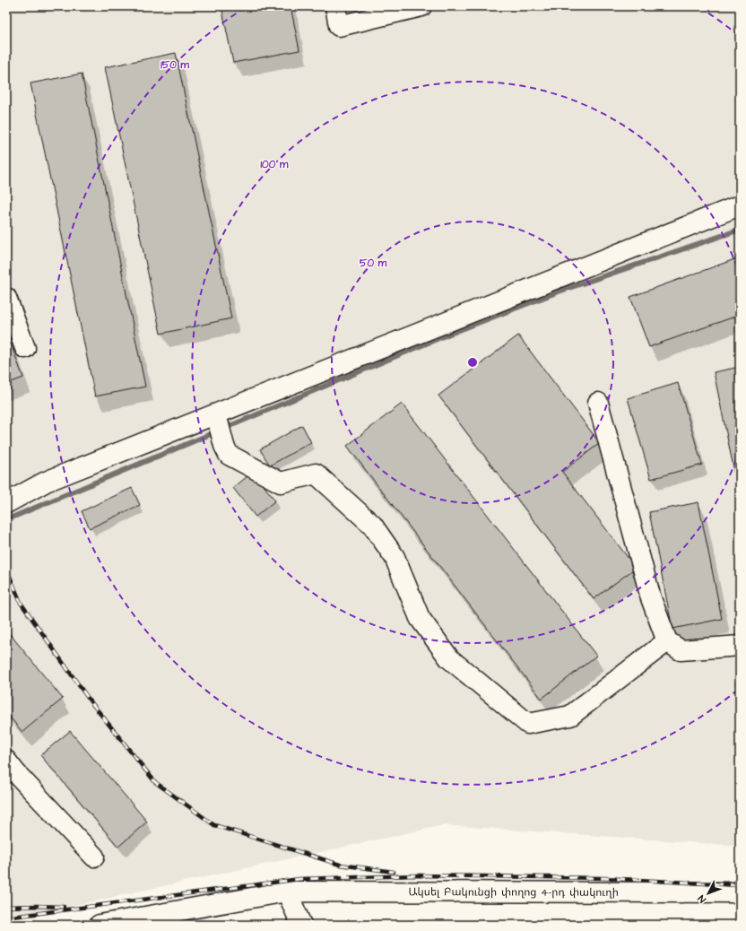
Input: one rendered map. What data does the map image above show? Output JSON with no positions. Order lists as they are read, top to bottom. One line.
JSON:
{"streets":{"street":["Ակսել Բակունցի փողոց 4-րդ փակուղի"]},"north":"bottom left","rings":["150 m","100 m","50 m"]}
